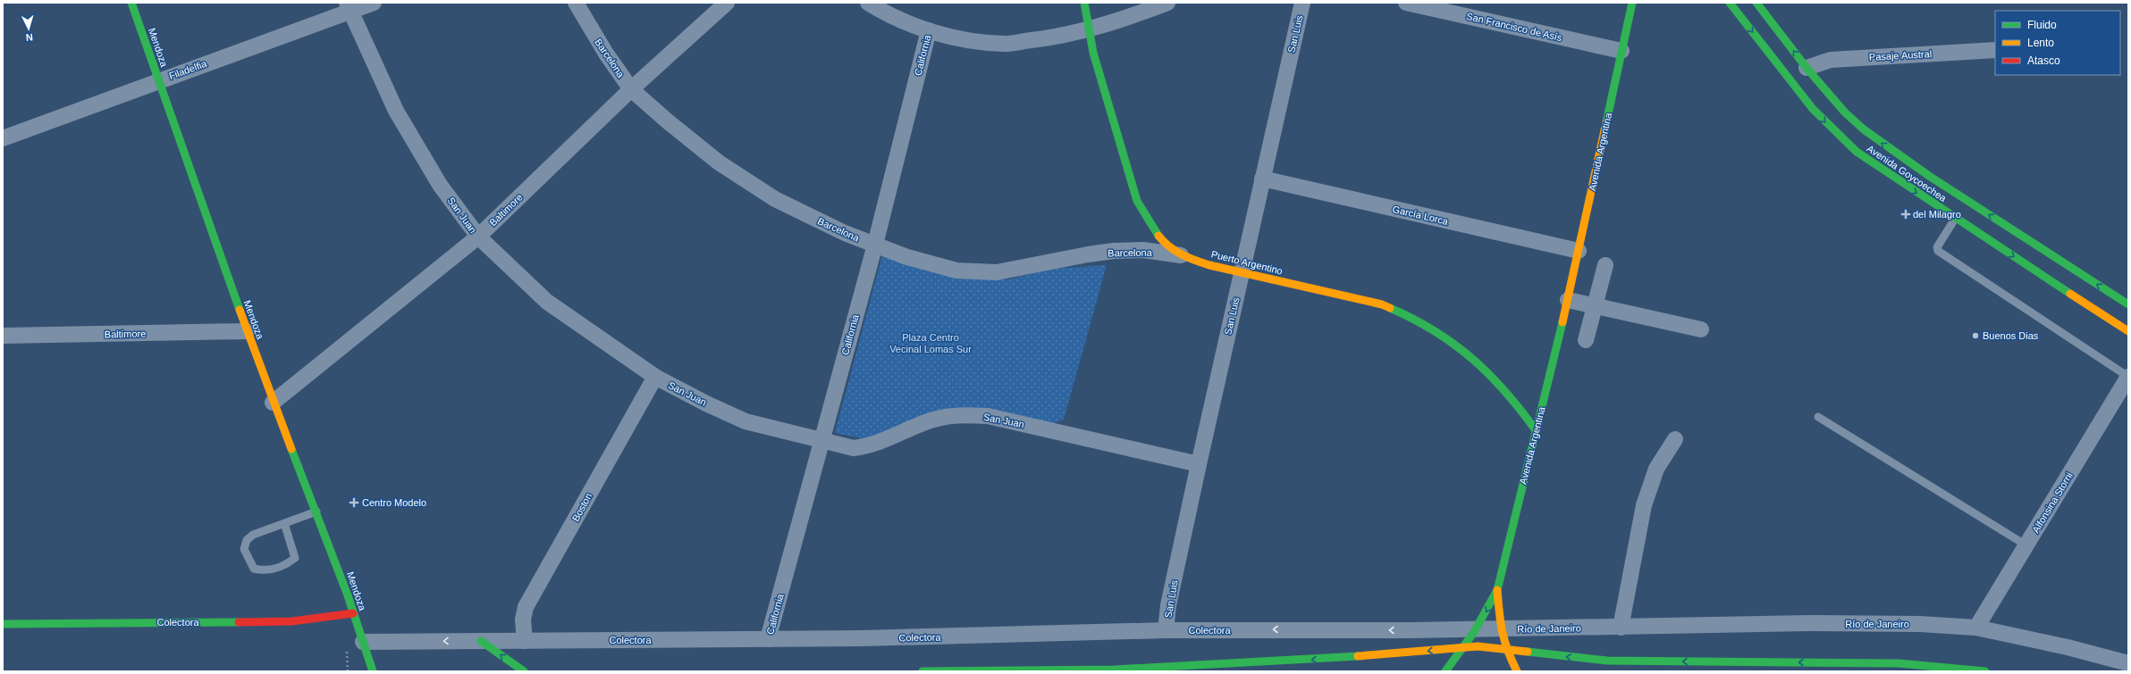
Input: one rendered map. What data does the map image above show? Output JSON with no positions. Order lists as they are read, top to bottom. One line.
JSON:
{"streets":{"main road":["Mendoza","Avenida Argentina","Avenida Goycoechea","Puerto Argentino","Colectora"],"street":["San Francisco de Asís","San Luis","California","Pasaje Austral","Barcelona","Filadelfia","Baltimore","San Juan","García Lorca","Alfonsina Storni","Boston","Río de Janeiro"]},"crossings":[["San Francisco de Asís","Avenida Argentina"],["San Luis","San Juan"],["San Luis","García Lorca"],["San Luis","Puerto Argentino"],["San Luis","Colectora"],["Mendoza","Filadelfia"],["Mendoza","Baltimore"],["Mendoza","Colectora"],["California","Barcelona"],["California","San Juan"],["California","Colectora"],["Pasaje Austral","Avenida Goycoechea"],["Barcelona","Baltimore"],["Barcelona","Puerto Argentino"],["Filadelfia","San Juan"],["Avenida Argentina","García Lorca"],["Avenida Argentina","Puerto Argentino"],["Avenida Argentina","Colectora"],["Avenida Argentina","Río de Janeiro"],["Baltimore","San Juan"],["San Juan","Boston"],["Alfonsina Storni","Río de Janeiro"],["Boston","Colectora"],["Colectora","Río de Janeiro"]],"parks":["Plaza Centro Vecinal Lomas Sur"],"places":{"health":["del Milagro","Centro Modelo"],"other":["Buenos Dias"]},"legend":["Fluido","Lento","Atasco"],"north":"bottom"}
